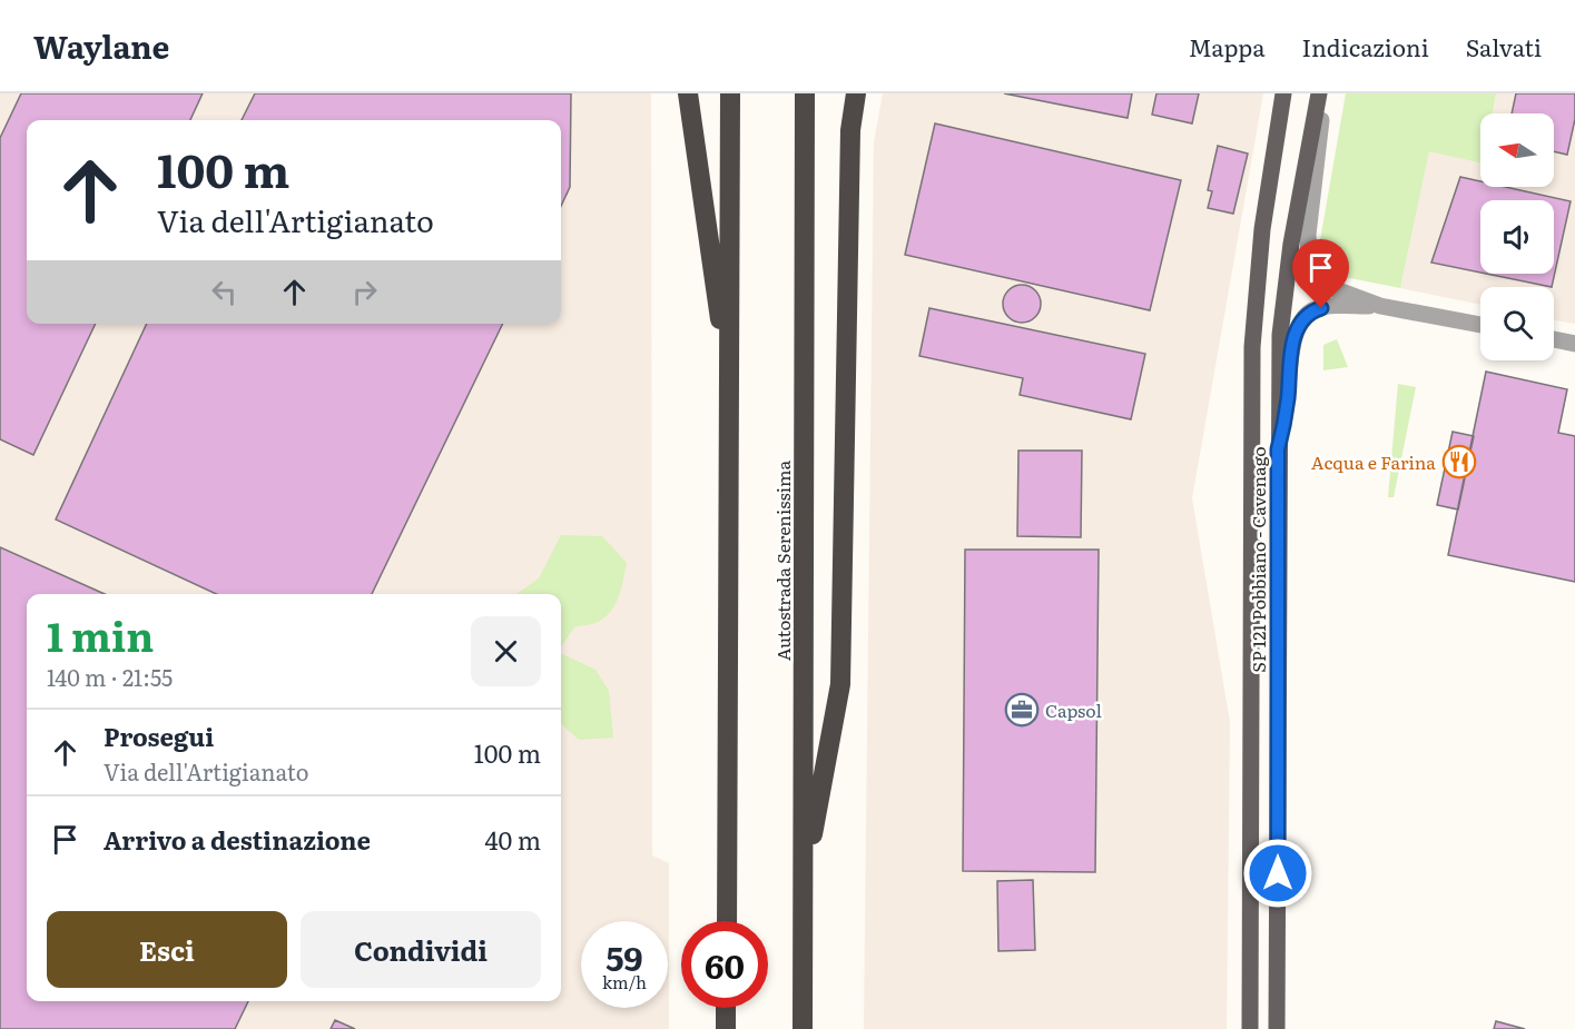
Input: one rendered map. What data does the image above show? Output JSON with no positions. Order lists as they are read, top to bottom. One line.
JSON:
{"streets":{"highway":["Autostrada Serenissima"],"main road":["SP 121 Pobbiano - Cavenago"]},"places":{"restaurant":["Acqua e Farina"],"office":["Capsol"]},"north":"left","page":{"header":"Waylane","nav":["Mappa","Indicazioni","Salvati"],"turn":["100 m","Via dell'Artigianato"],"heading":["1 min","140 m · 21:55"],"list":[{"name":"Prosegui","note":"Via dell'Artigianato","value":"100 m"},{"name":"Arrivo a destinazione","value":"40 m"}],"buttons":["Esci","Condividi"],"speed":"59 km/h","limit":"60"}}
